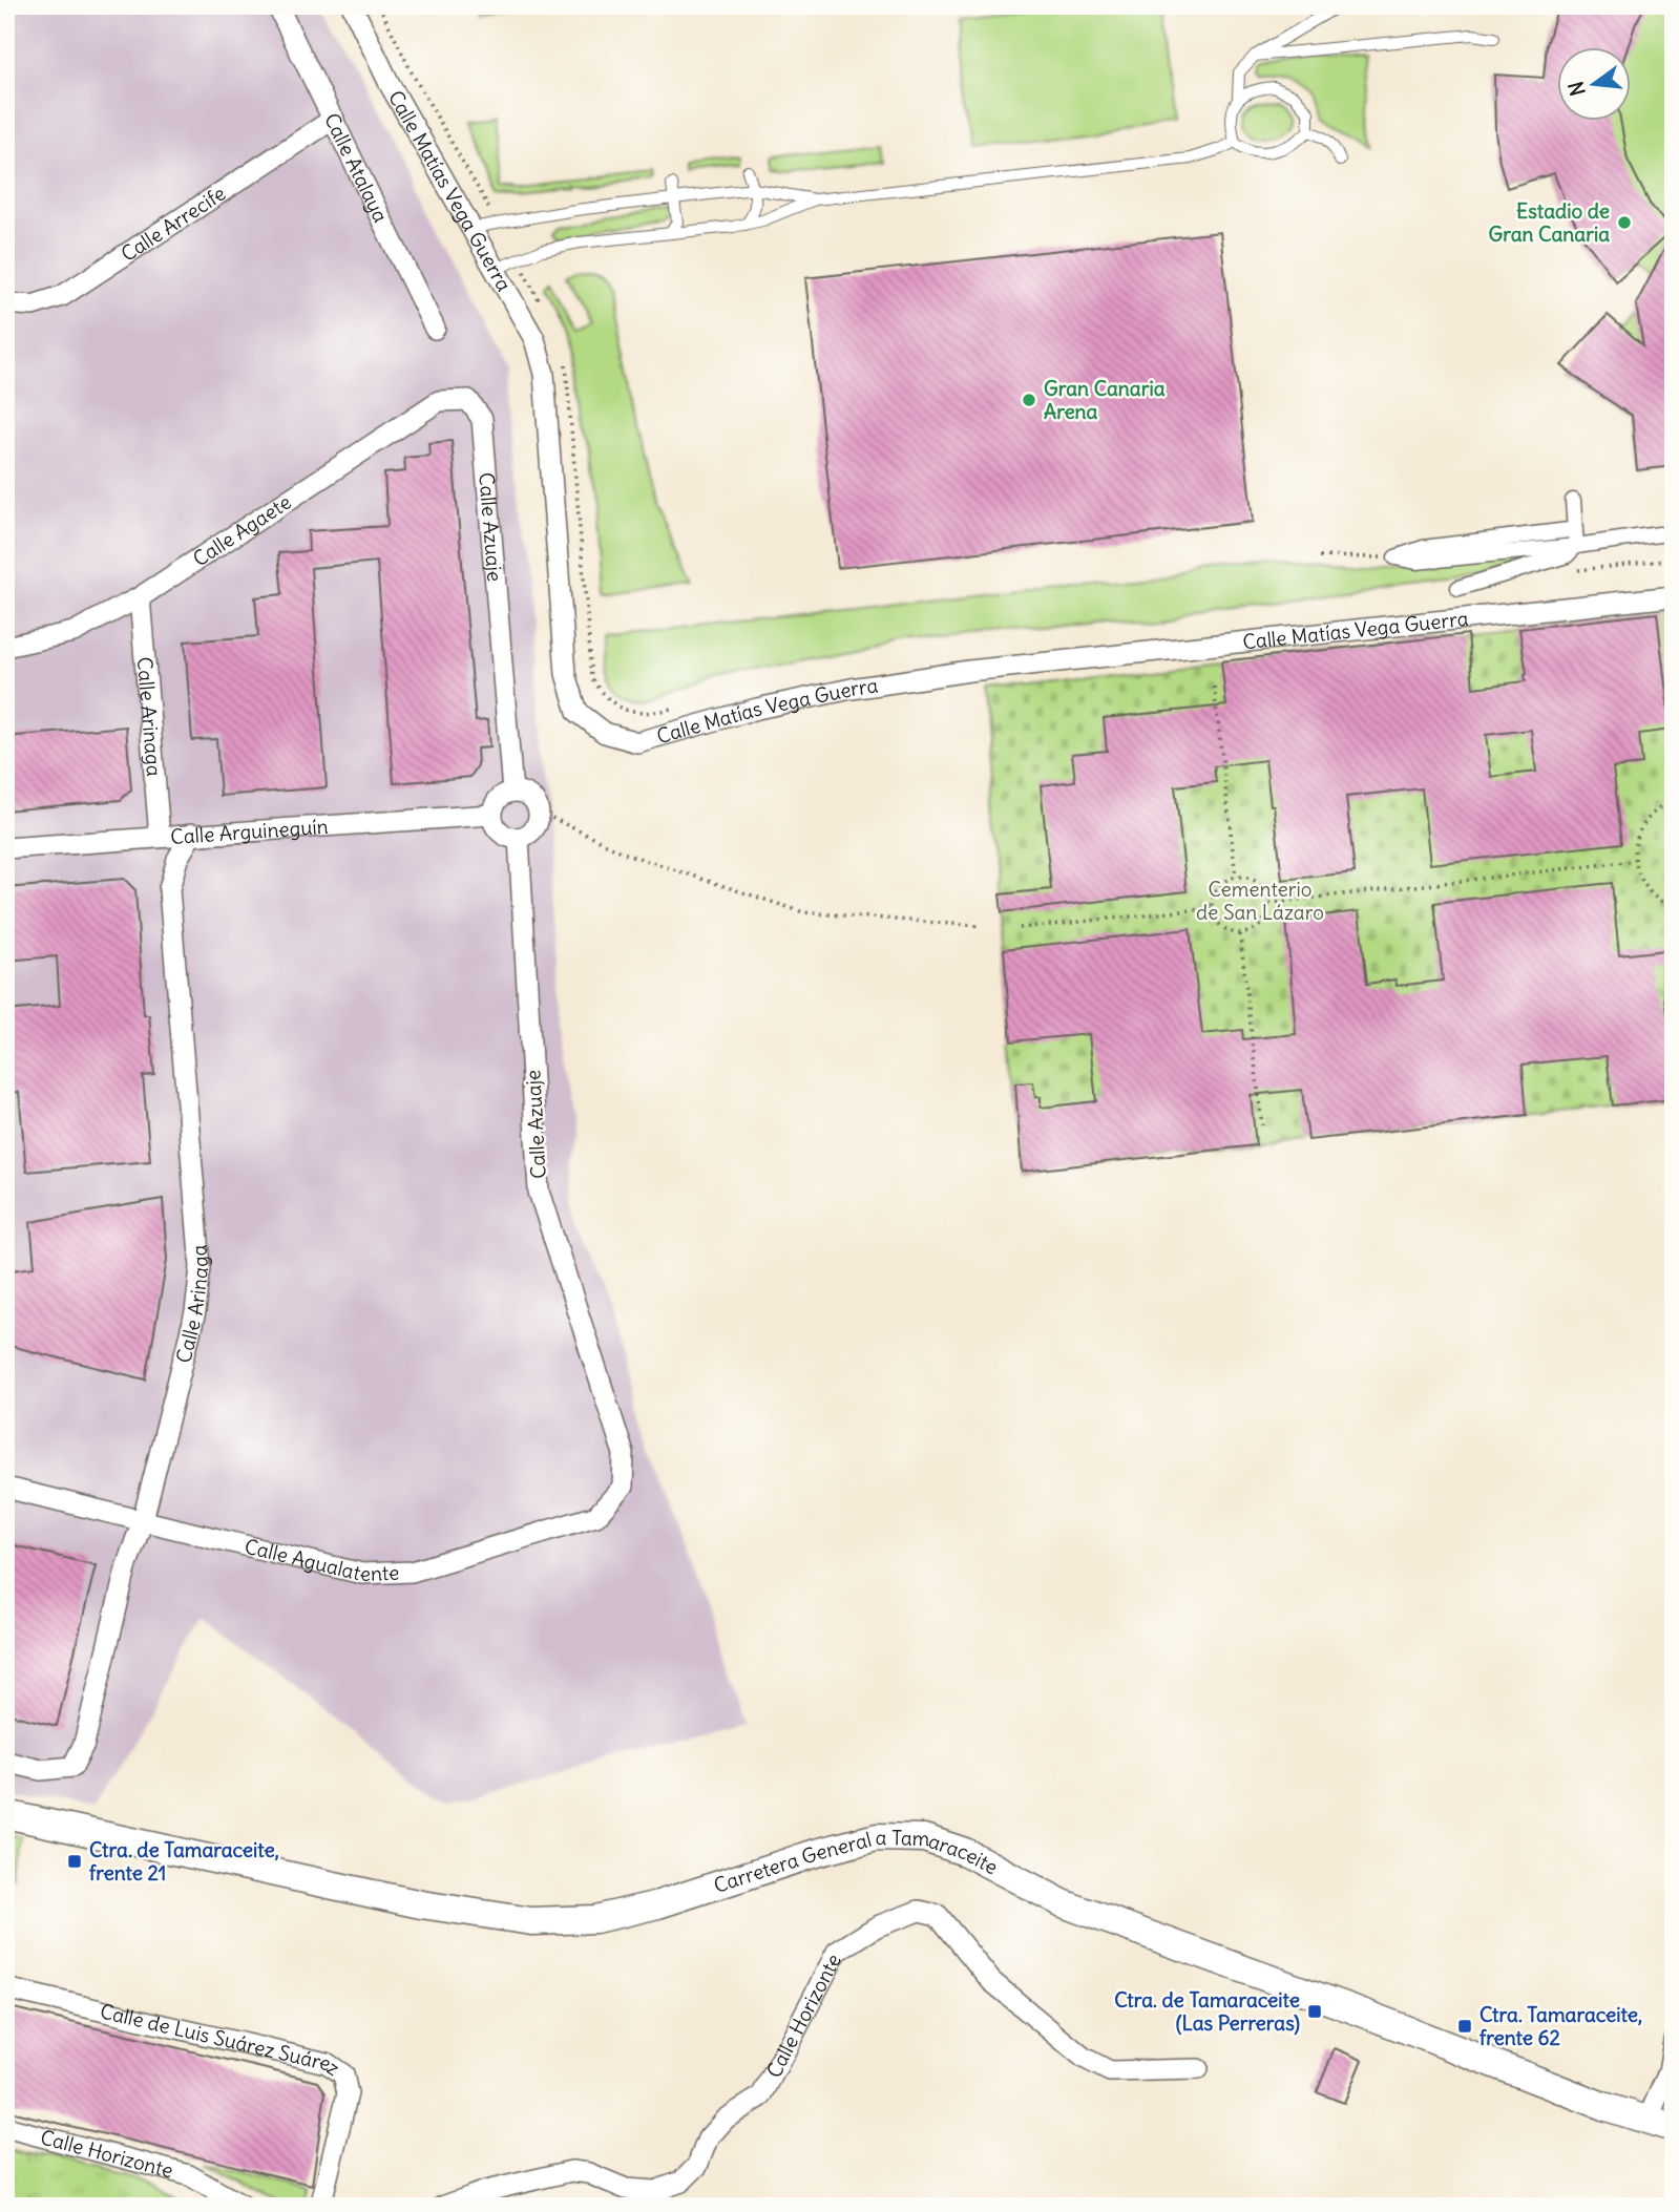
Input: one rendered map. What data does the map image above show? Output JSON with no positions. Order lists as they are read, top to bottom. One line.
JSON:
{"streets":{"main road":["Carretera General a Tamaraceite"],"street":["Calle Atalaya","Calle Matías Vega Guerra","Calle Arrecife","Calle Azuaje","Calle Agaete","Calle Arinaga","Calle Arguineguín","Calle Agualatente","Calle Horizonte","Calle de Luis Suárez Suárez"]},"crossings":[["Calle Atalaya","Calle Arrecife"],["Calle Azuaje","Calle Agaete"],["Calle Azuaje","Calle Arguineguín"],["Calle Azuaje","Calle Agualatente"],["Calle Agaete","Calle Arinaga"],["Calle Arinaga","Calle Arguineguín"],["Calle Arinaga","Calle Agualatente"]],"parks":["Cementerio de San Lázaro"],"places":{"other":["Estadio de Gran Canaria","Gran Canaria Arena"],"transit":["Ctra. de Tamaraceite, frente 21","Ctra. de Tamaraceite (Las Perreras)","Ctra. Tamaraceite, frente 62"]},"north":"left"}
